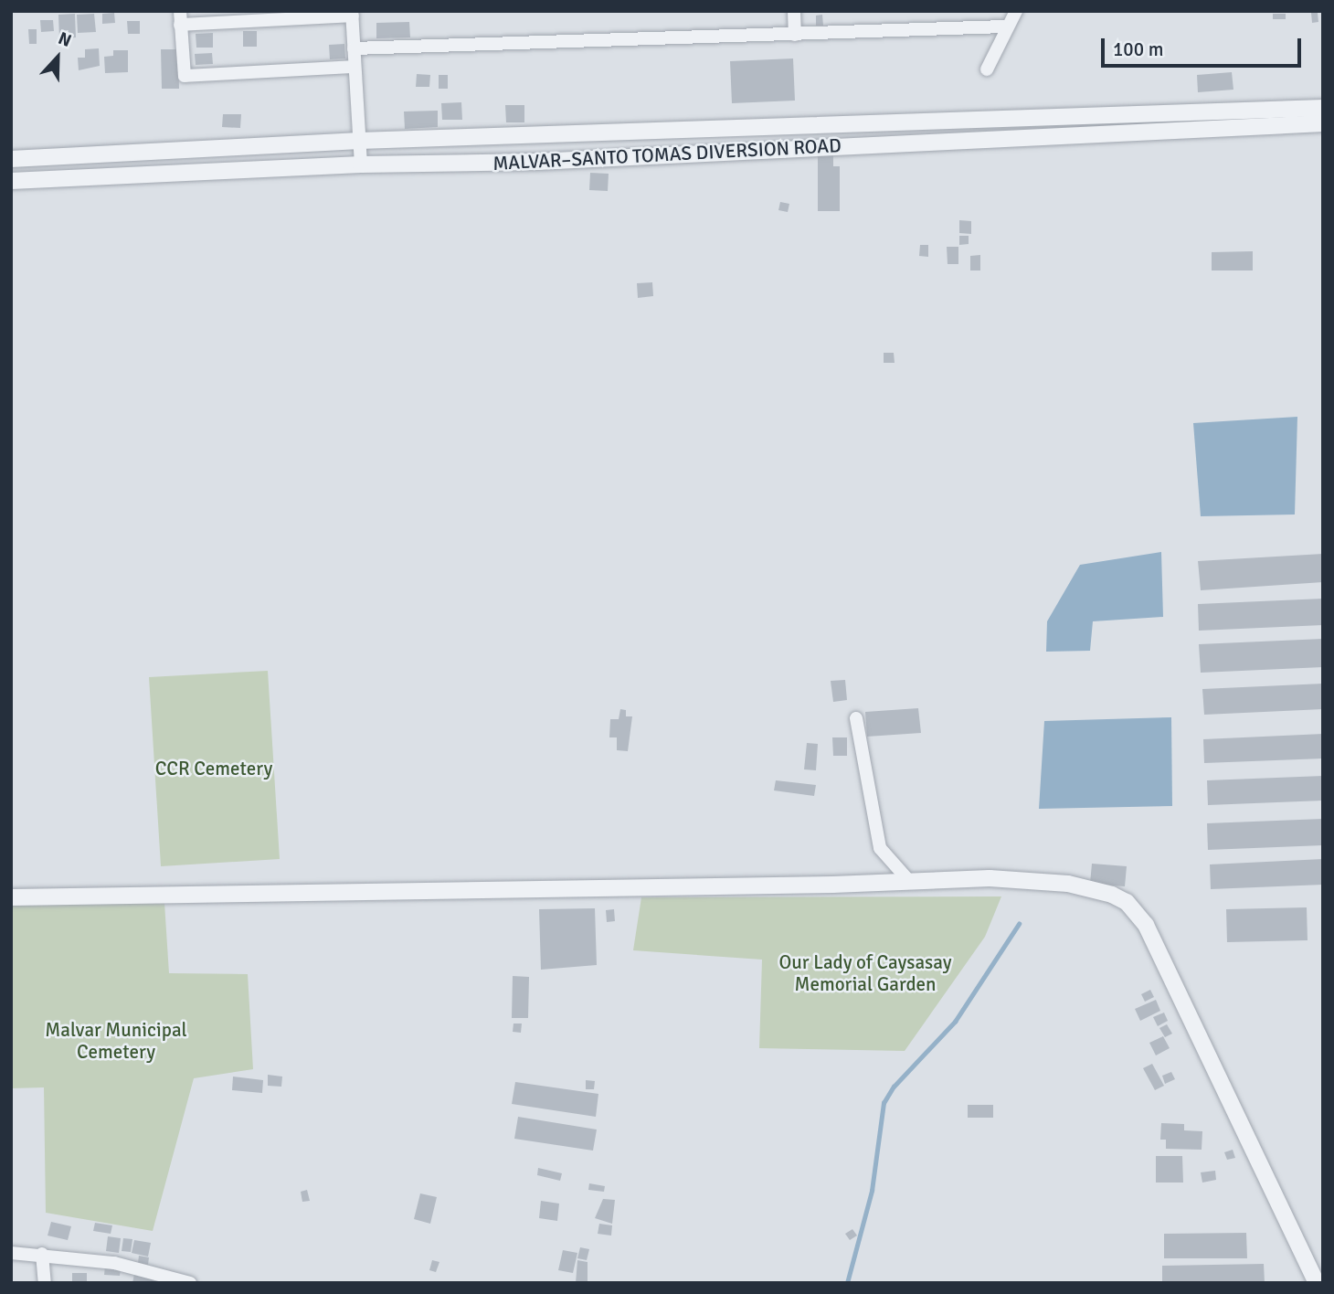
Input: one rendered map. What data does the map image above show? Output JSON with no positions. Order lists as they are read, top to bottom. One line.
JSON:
{"streets":{"street":["MALVAR–SANTO TOMAS DIVERSION ROAD"]},"parks":["CCR Cemetery","Our Lady of Caysasay Memorial Garden","Malvar Municipal Cemetery"],"scale_bar":"100 m","north":"top"}
